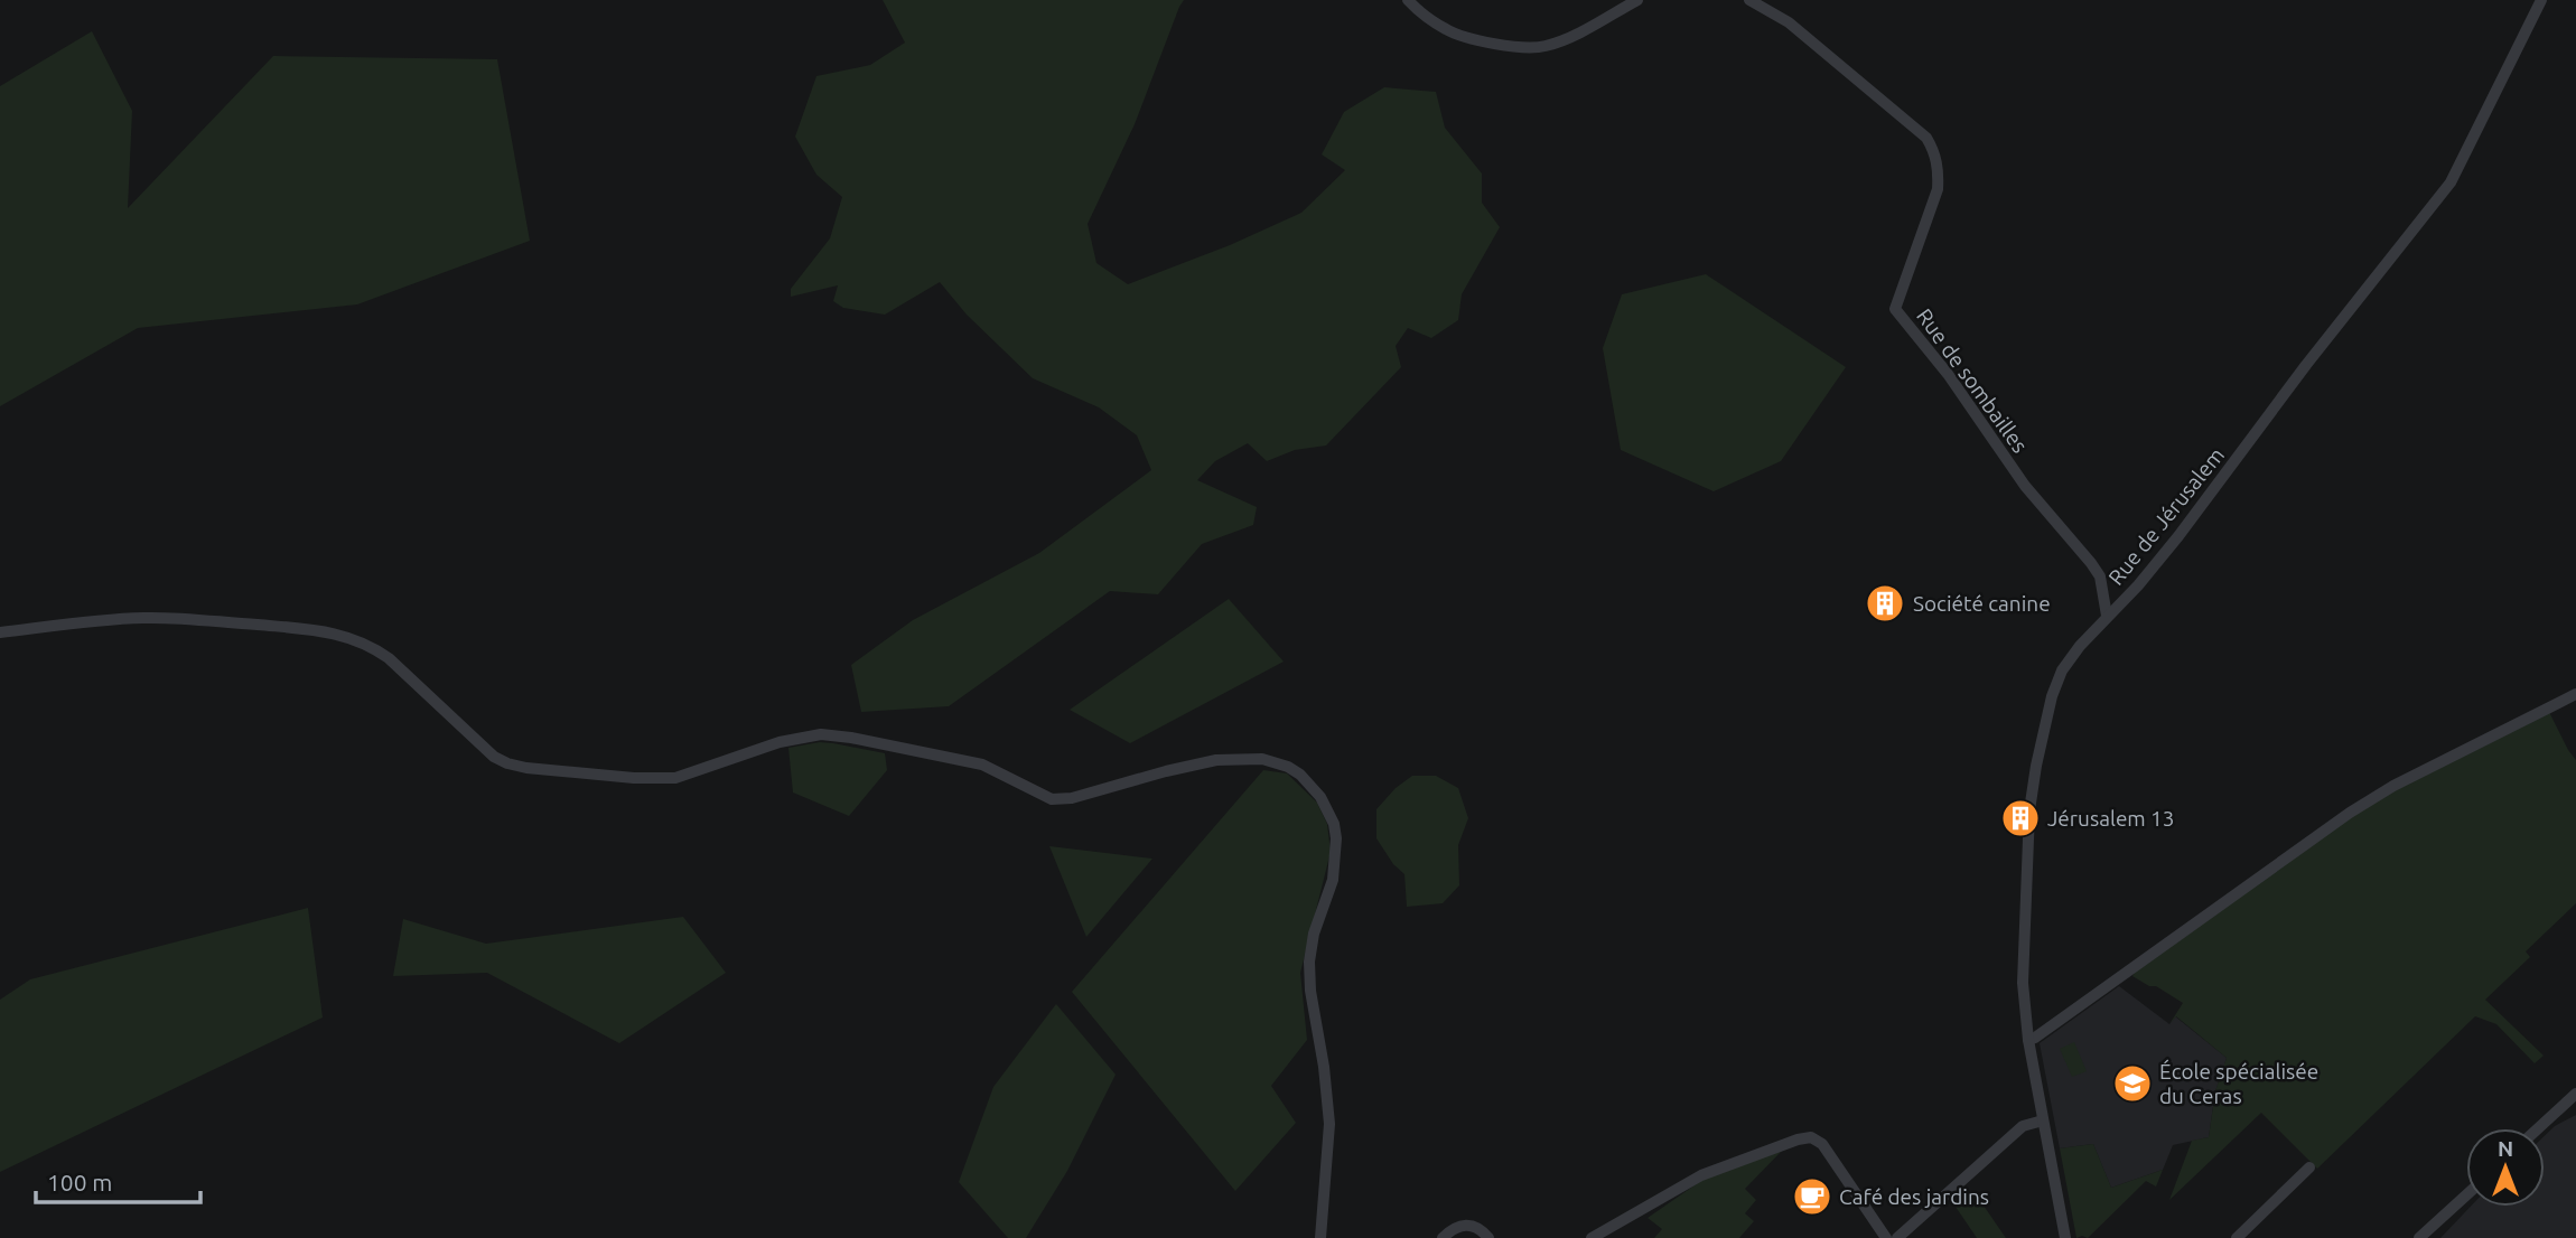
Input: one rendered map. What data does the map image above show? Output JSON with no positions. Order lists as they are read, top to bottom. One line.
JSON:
{"streets":{"street":["Rue de sombailles","Rue de Jérusalem"]},"crossings":[["Rue de sombailles","Rue de Jérusalem"]],"places":{"building":["Société canine","Jérusalem 13"],"school or university":["École spécialisée du Ceras"],"cafe":["Café des jardins"]},"scale_bar":"100 m","north":"top"}
